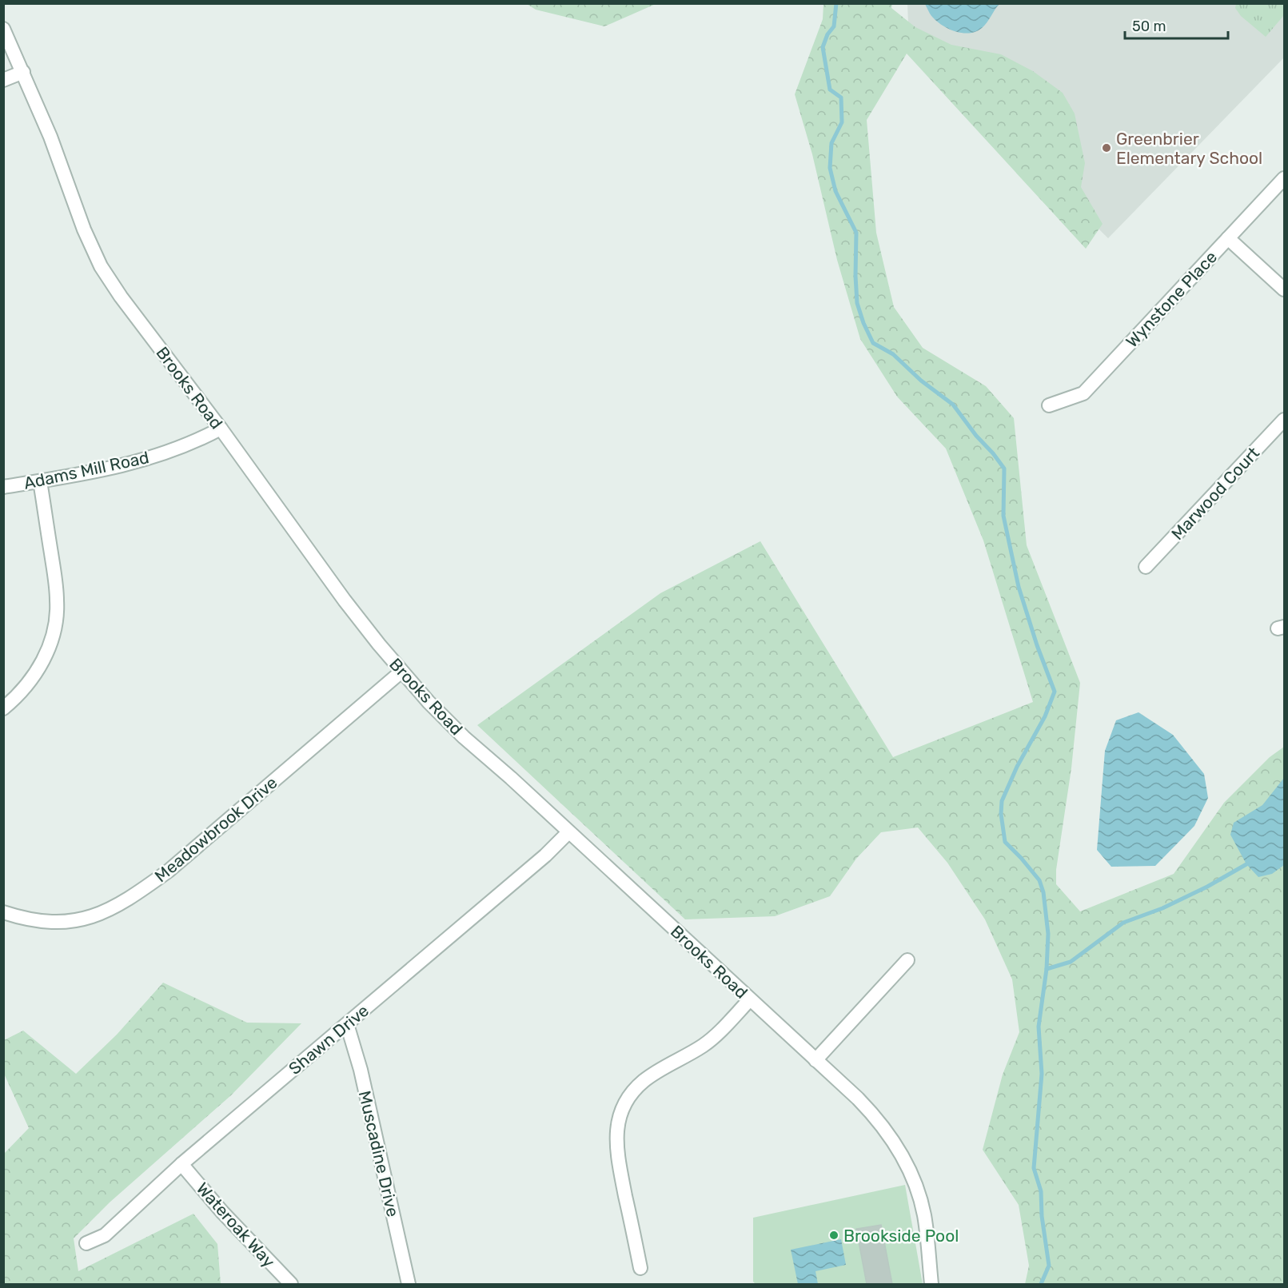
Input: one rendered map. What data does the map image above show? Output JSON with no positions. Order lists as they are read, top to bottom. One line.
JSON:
{"streets":{"street":["Wynstone Place","Brooks Road","Adams Mill Road","Marwood Court","Meadowbrook Drive","Shawn Drive","Muscadine Drive","Wateroak Way"]},"crossings":[["Brooks Road","Adams Mill Road"],["Brooks Road","Meadowbrook Drive"],["Brooks Road","Shawn Drive"],["Shawn Drive","Muscadine Drive"],["Shawn Drive","Wateroak Way"]],"places":["Greenbrier Elementary School","Brookside Pool"],"scale_bar":"50 m"}
